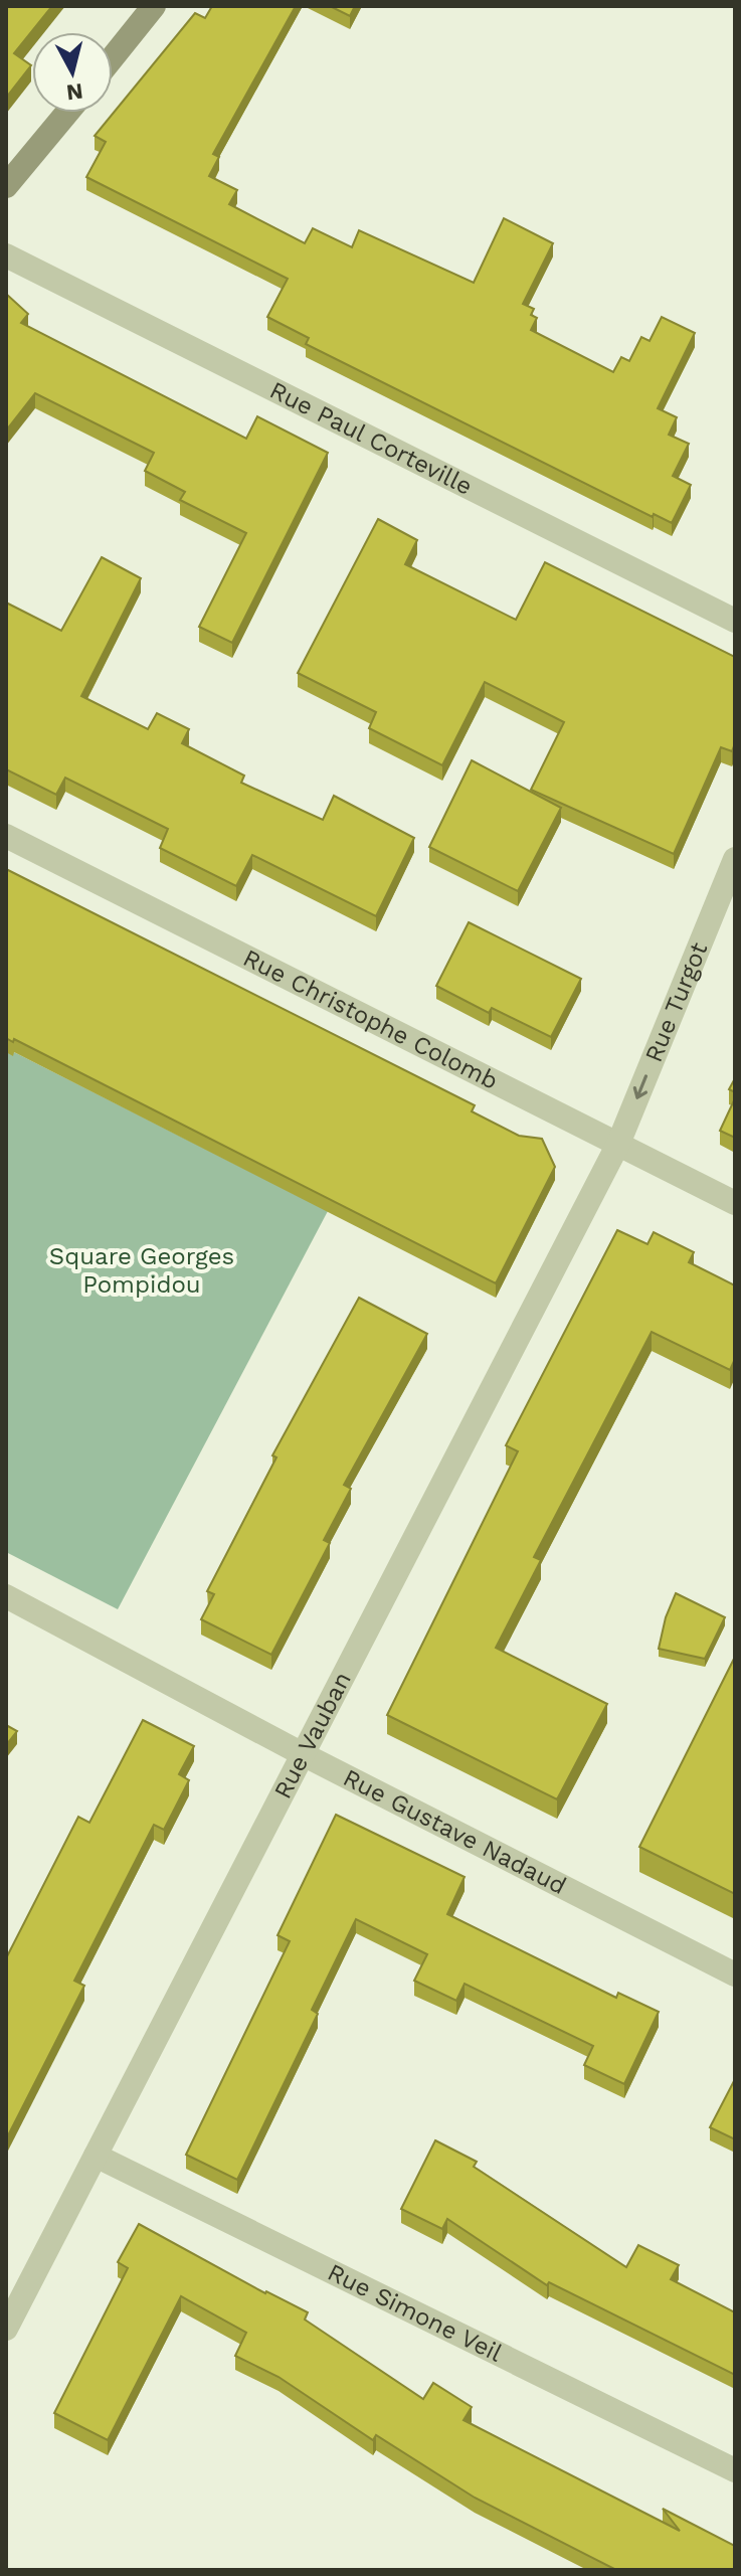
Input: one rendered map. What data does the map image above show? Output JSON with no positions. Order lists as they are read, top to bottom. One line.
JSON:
{"streets":{"street":["Rue Paul Corteville","Rue Turgot","Rue Christophe Colomb","Rue Vauban","Rue Gustave Nadaud","Rue Simone Veil"]},"crossings":[["Rue Turgot","Rue Christophe Colomb"],["Rue Turgot","Rue Vauban"],["Rue Christophe Colomb","Rue Vauban"],["Rue Vauban","Rue Gustave Nadaud"],["Rue Vauban","Rue Simone Veil"]],"one_way":["Rue Turgot"],"parks":["Square Georges Pompidou"],"north":"bottom"}
